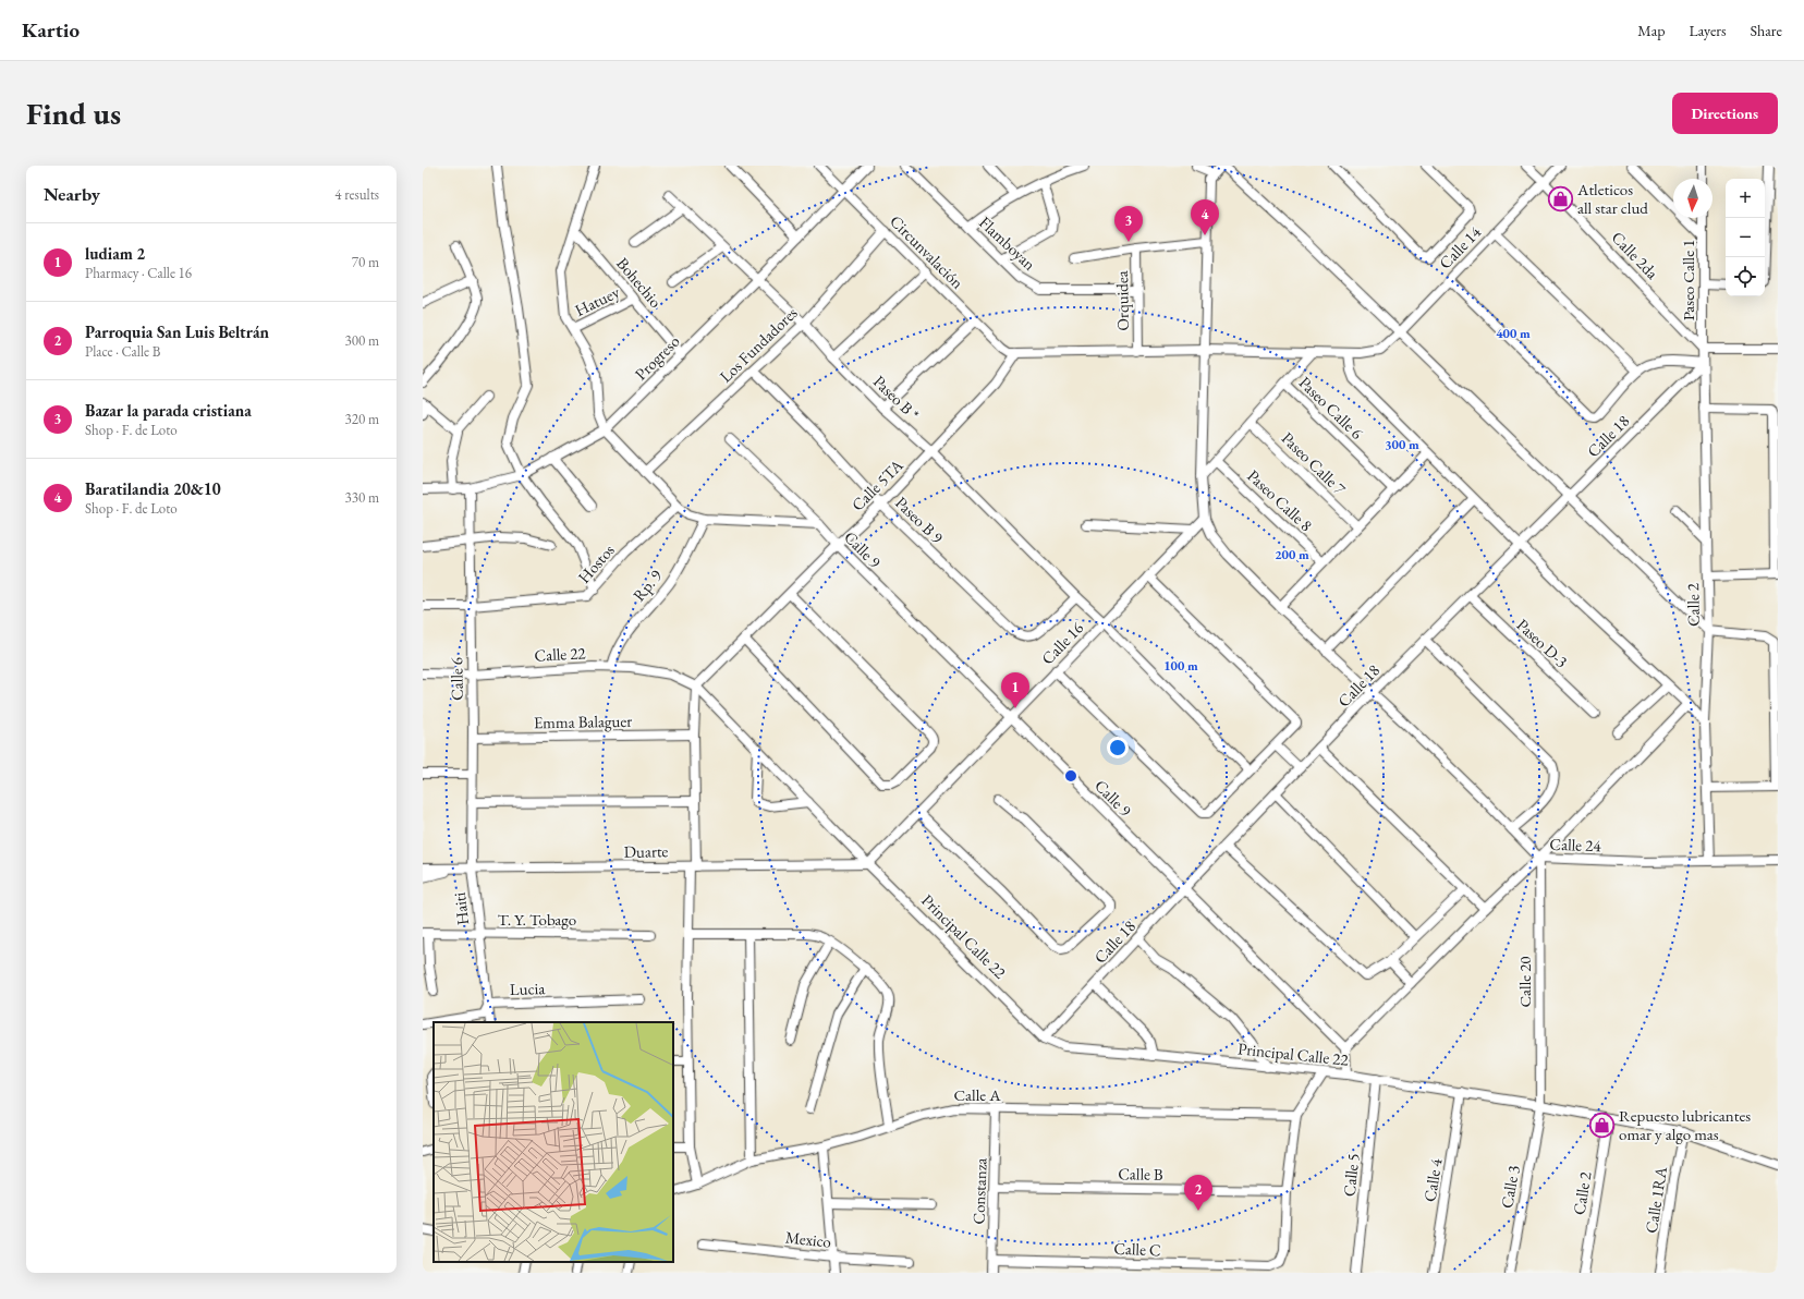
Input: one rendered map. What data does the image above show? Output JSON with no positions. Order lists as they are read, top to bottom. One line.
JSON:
{"streets":{"street":["Flamboyan","Calle 14","Circunvalación","Calle 2da","Paseo Calle 1","Bohechio","Hatuey","Orquidea","Los Fundadores","Progreso","Paseo B *","Paseo Calle 6","Calle 18","Paseo Calle 7","Calle 5TA","Paseo Calle 8","Paseo B 9","Calle 9","Hostos","Rp. 9","Calle 2","Calle 16","Paseo D-3","Calle 22","Calle 6","Emma Balaguer","Calle 24","Duarte","Haiti","T. Y. Tobago","Principal Calle 22","Calle 20","Lucia","Calle A","Calle B","Calle 5","Calle 4","Calle 3","Constanza","Calle 1RA","Mexico","Calle C"]},"crossings":[["Flamboyan","Orquidea"],["Calle 14","Calle 2da"],["Circunvalación","Los Fundadores"],["Circunvalación","Progreso"],["Circunvalación","Calle 5TA"],["Calle 2da","Paseo Calle 1"],["Calle 2da","Calle 2"],["Paseo Calle 1","Calle 2"],["Bohechio","Hatuey"],["Bohechio","Progreso"],["Los Fundadores","Paseo B *"],["Los Fundadores","Paseo B 9"],["Progreso","Paseo B *"],["Progreso","Calle 6"],["Paseo B *","Calle 5TA"],["Paseo B *","Paseo B 9"],["Paseo B *","Calle 16"],["Calle 18","Calle 9"],["Calle 18","Calle 2"],["Calle 18","Paseo D-3"],["Calle 18","Calle 24"],["Calle 18","Principal Calle 22"],["Calle 5TA","Paseo B 9"],["Calle 5TA","Calle 9"],["Calle 5TA","Calle 22"],["Calle 9","Calle 16"],["Hostos","Calle 6"],["Rp. 9","Calle 22"],["Calle 2","Calle 24"],["Calle 2","Principal Calle 22"],["Calle 16","Calle 24"],["Calle 16","Duarte"],["Calle 16","Principal Calle 22"],["Calle 22","Calle 6"],["Calle 22","Principal Calle 22"],["Calle 6","Emma Balaguer"],["Calle 6","Duarte"],["Calle 6","Haiti"],["Calle 24","Calle 20"],["Duarte","Haiti"],["Duarte","Principal Calle 22"],["Haiti","T. Y. Tobago"],["Haiti","Lucia"],["Principal Calle 22","Calle 20"],["Principal Calle 22","Calle 5"],["Principal Calle 22","Calle 4"],["Principal Calle 22","Calle 3"],["Principal Calle 22","Calle 1RA"],["Calle 20","Calle 3"],["Calle A","Constanza"],["Calle B","Constanza"],["Calle B","Calle C"],["Constanza","Calle C"]],"places":{"shop":["Atleticos all star clud","Repuesto lubricantes omar y algo mas"]},"north":"bottom","page":{"header":"Kartio","nav":["Map","Layers","Share"],"buttons":"Directions","title":"Find us","heading":["Nearby","4 results"],"map_buttons":["+","−"],"pins":["4","3","1","2"],"list":[{"mark":"1","name":"ludiam 2","note":"Pharmacy · Calle 16","value":"70 m"},{"mark":"2","name":"Parroquia San Luis Beltrán","note":"Place · Calle B","value":"300 m"},{"mark":"3","name":"Bazar la parada cristiana","note":"Shop · F. de Loto","value":"320 m"},{"mark":"4","name":"Baratilandia 20&10","note":"Shop · F. de Loto","value":"330 m"}]},"rings":["400 m","300 m","200 m","100 m"]}
